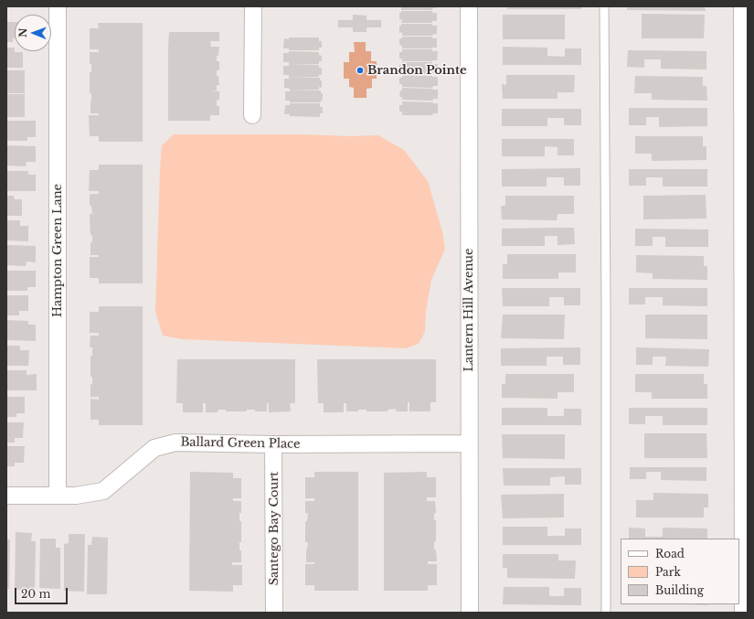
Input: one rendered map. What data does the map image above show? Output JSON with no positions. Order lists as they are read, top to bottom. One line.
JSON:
{"streets":{"street":["Hampton Green Lane","Lantern Hill Avenue","Ballard Green Place","Santego Bay Court"]},"crossings":[["Hampton Green Lane","Ballard Green Place"],["Lantern Hill Avenue","Ballard Green Place"],["Ballard Green Place","Santego Bay Court"]],"places":["Brandon Pointe"],"legend":["Road","Park","Building"],"scale_bar":"20 m","north":"left"}
